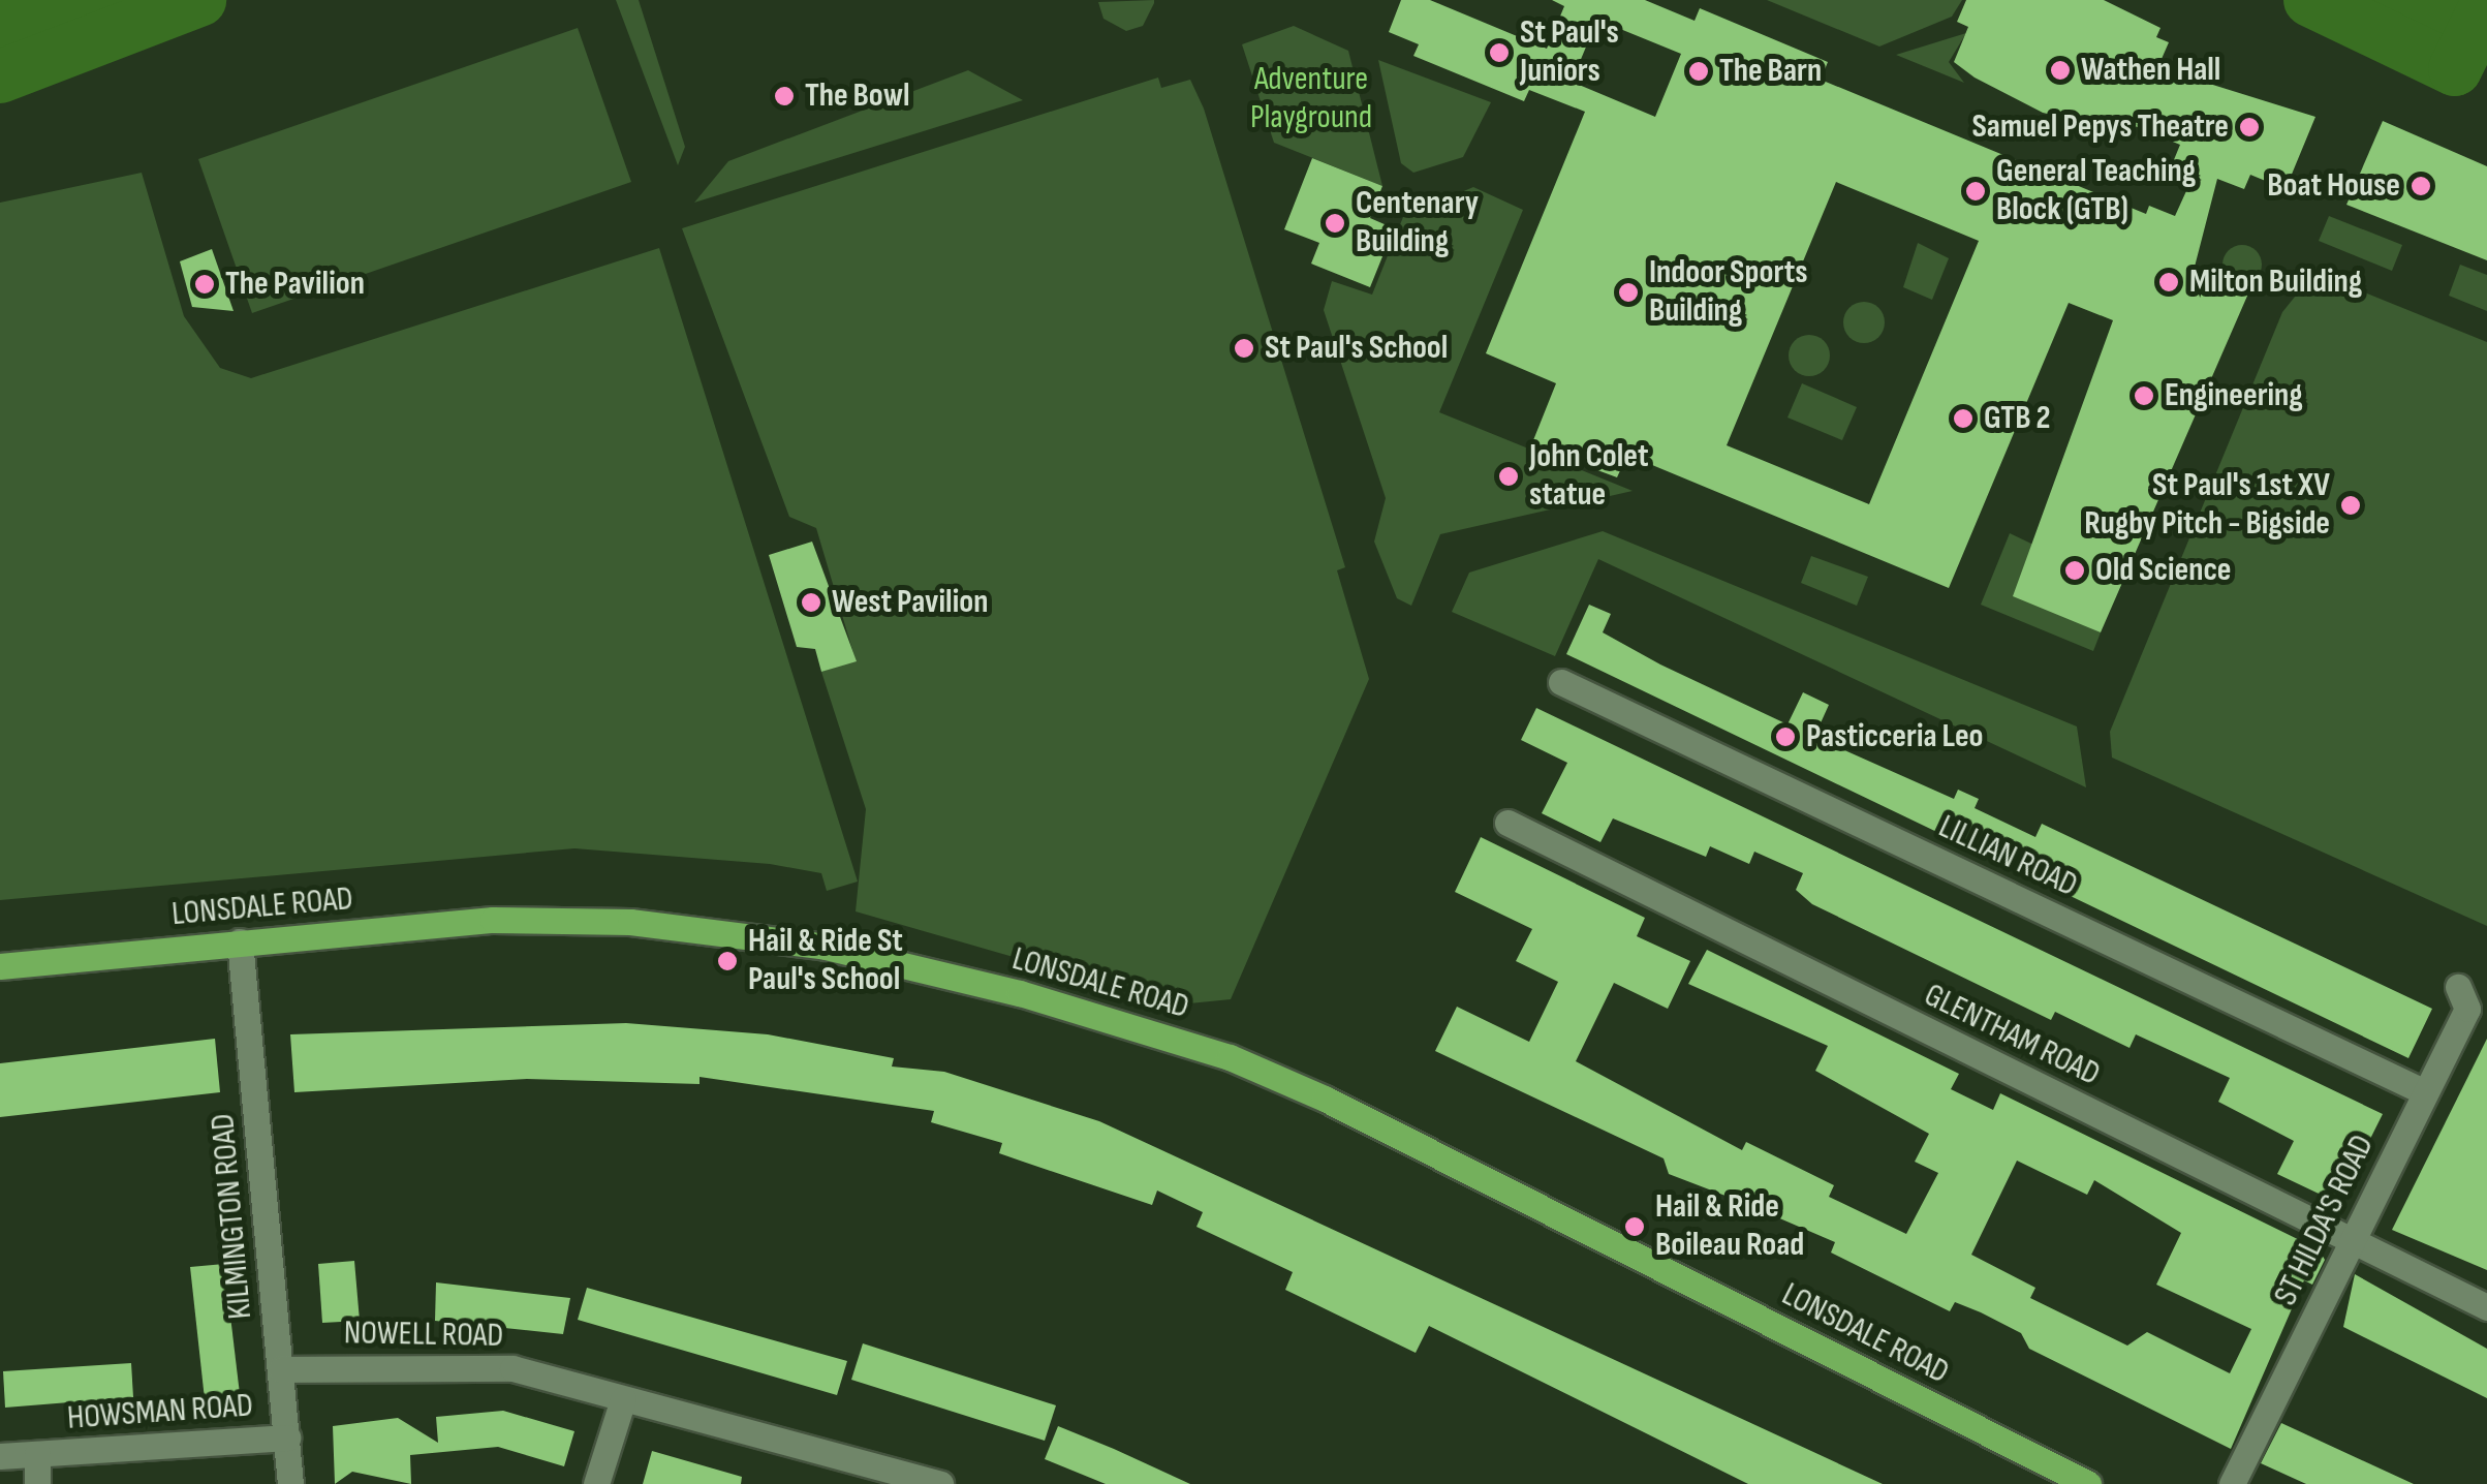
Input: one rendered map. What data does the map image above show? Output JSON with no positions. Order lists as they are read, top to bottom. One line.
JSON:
{"streets":{"main road":["LONSDALE ROAD"],"street":["LILLIAN ROAD","GLENTHAM ROAD","KILMINGTON ROAD","ST HILDA'S ROAD","NOWELL ROAD","HOWSMAN ROAD"]},"crossings":[["LILLIAN ROAD","ST HILDA'S ROAD"],["LONSDALE ROAD","KILMINGTON ROAD"],["GLENTHAM ROAD","ST HILDA'S ROAD"],["KILMINGTON ROAD","NOWELL ROAD"],["KILMINGTON ROAD","HOWSMAN ROAD"]],"parks":["Adventure Playground"],"places":["St Paul's Juniors","Wathen Hall","The Barn","The Bowl","Samuel Pepys Theatre","Boat House","General Teaching Block (GTB)","Centenary Building","Milton Building","The Pavilion","Indoor Sports Building","St Paul's School","Engineering","GTB 2","John Colet statue","St Paul's 1st XV Rugby Pitch - Bigside","Old Science","West Pavilion","Pasticceria Leo","Hail & Ride St Paul's School","Hail & Ride Boileau Road"]}
